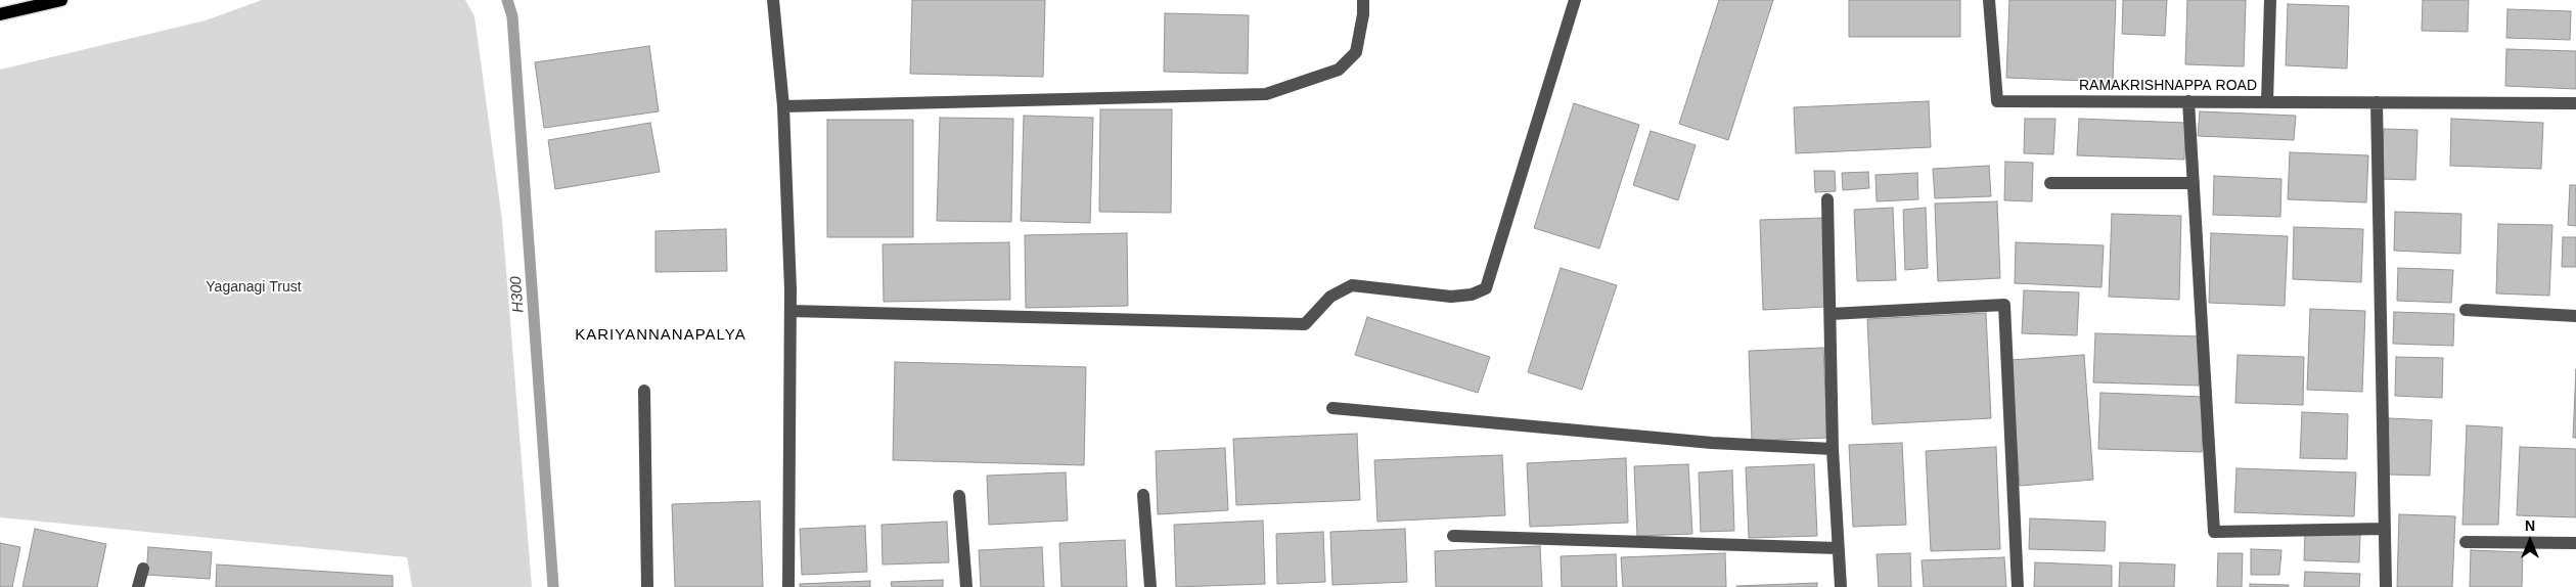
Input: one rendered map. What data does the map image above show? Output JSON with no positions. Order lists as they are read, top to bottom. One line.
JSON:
{"streets":{"street":["RAMAKRISHNAPPA ROAD"]},"districts":["KARIYANNANAPALYA"],"water":["H300"],"parks":["Yaganagi Trust"],"north":"top"}
